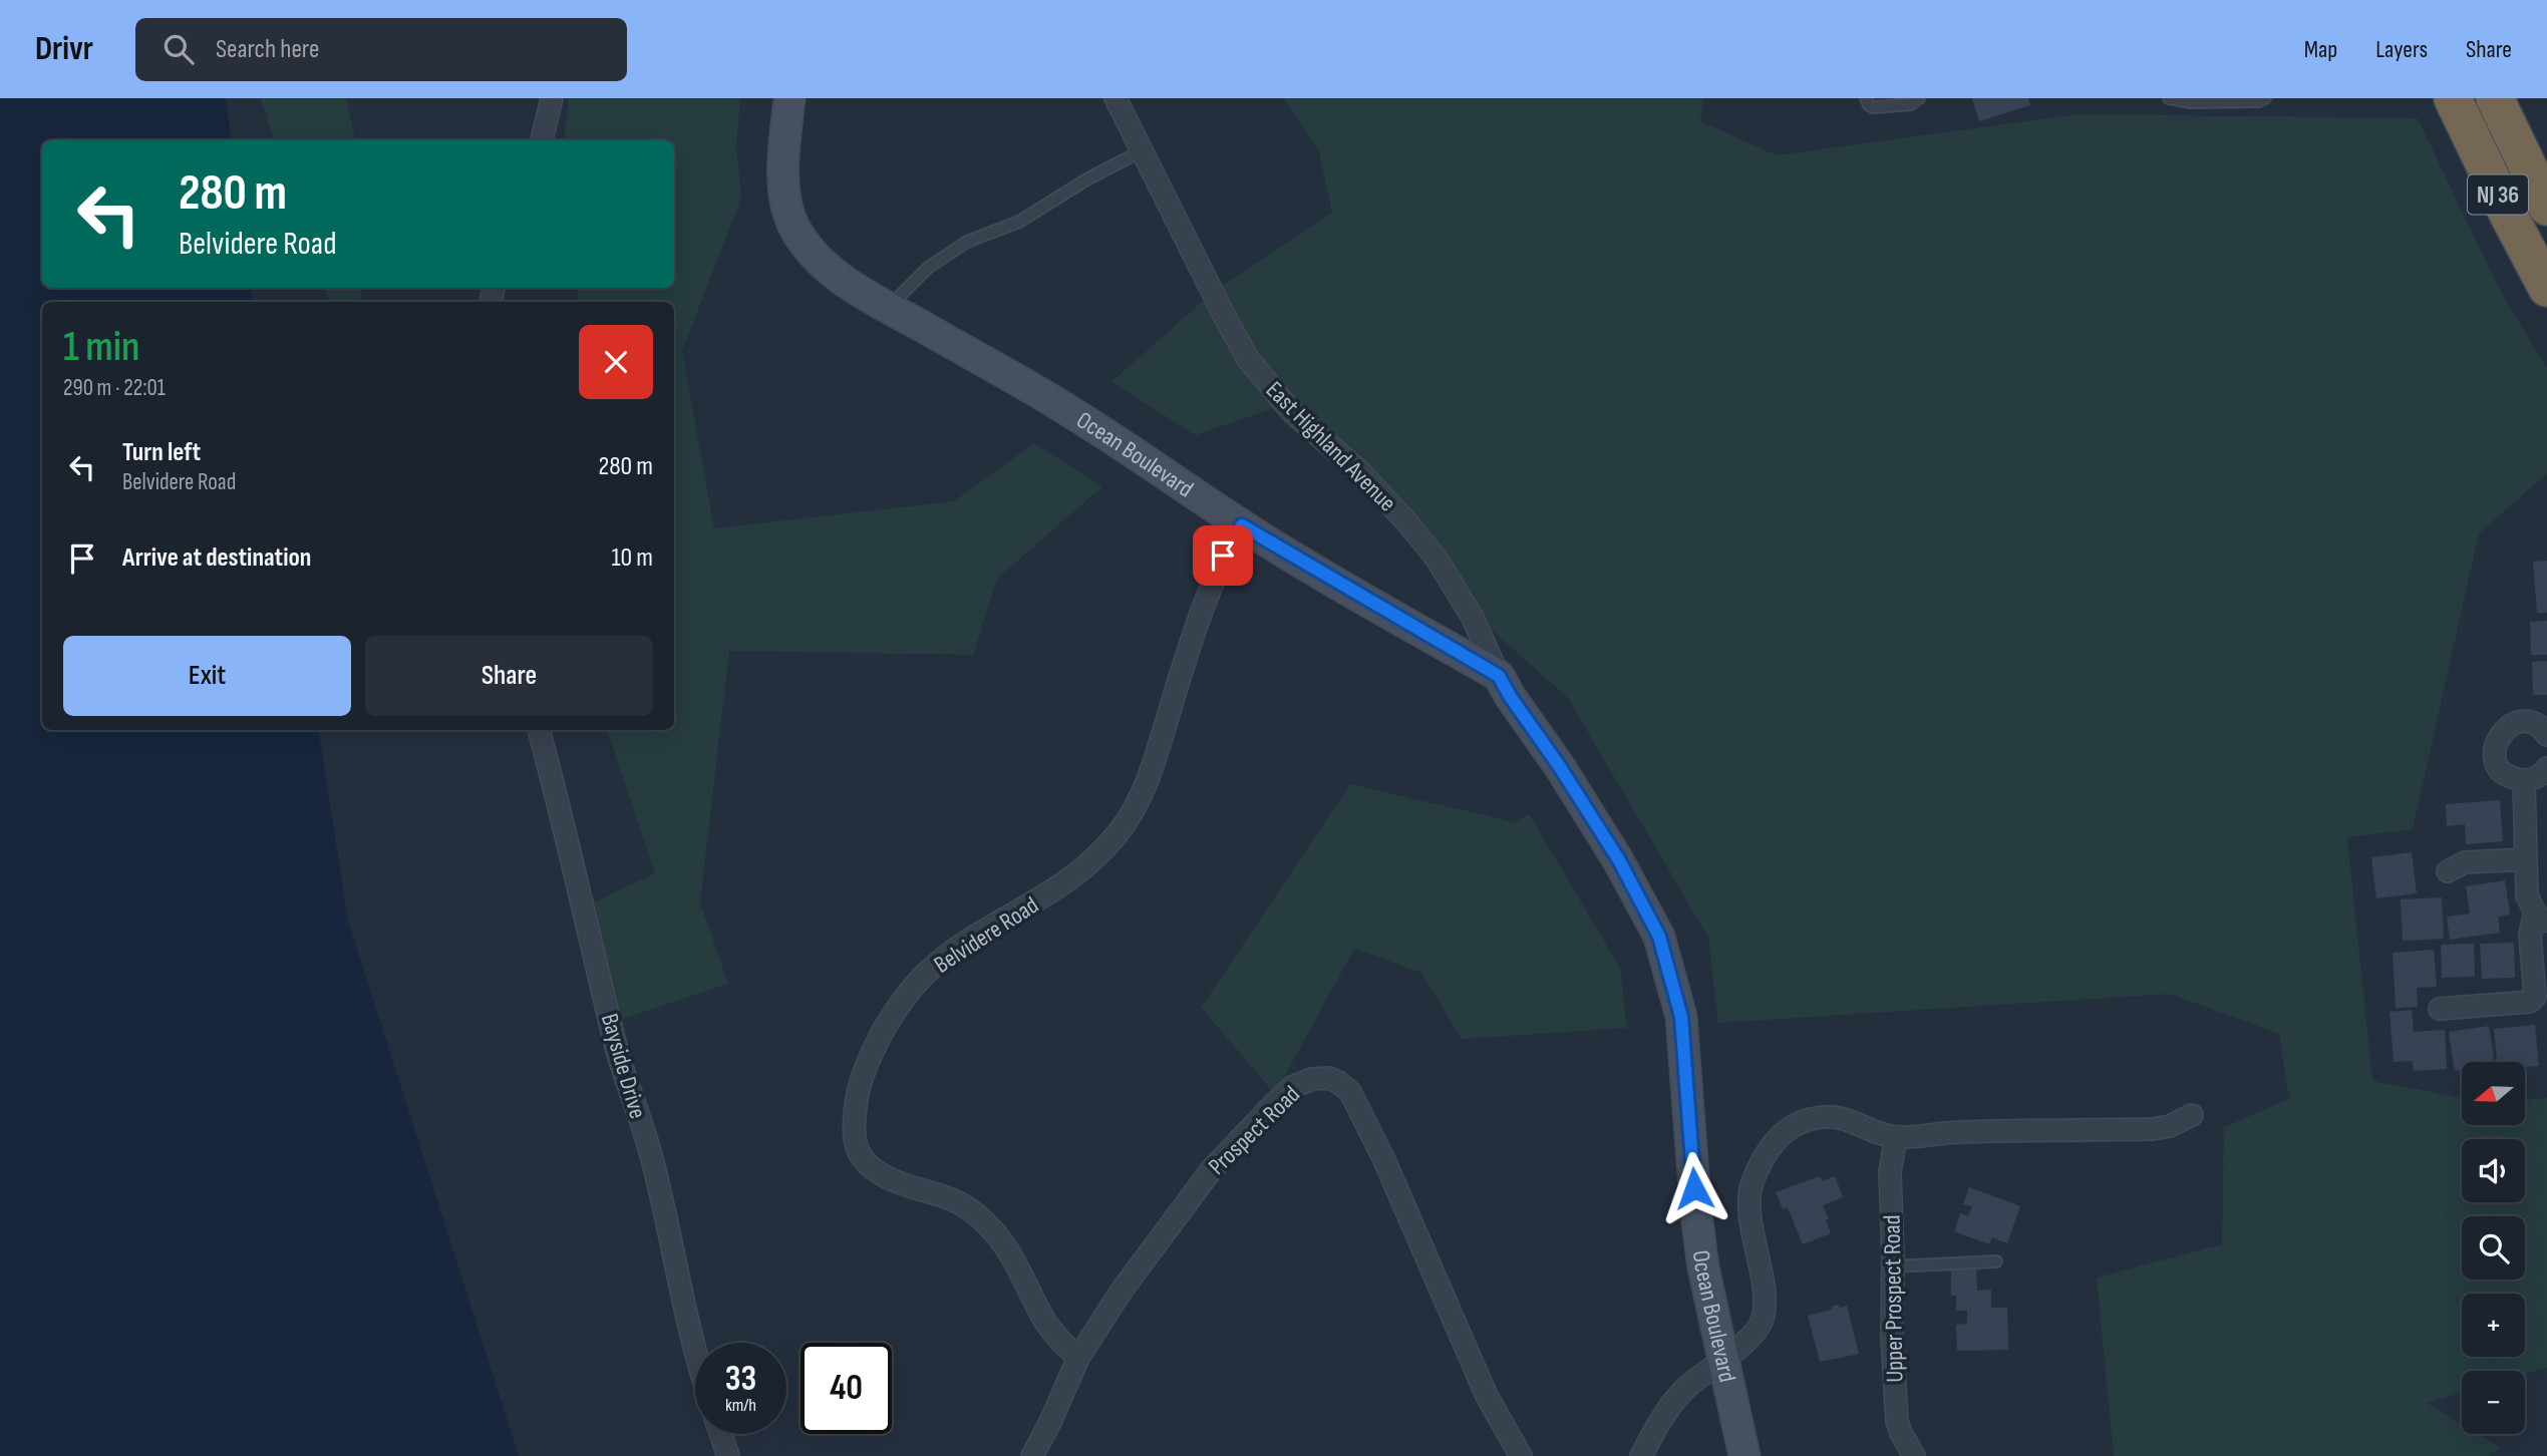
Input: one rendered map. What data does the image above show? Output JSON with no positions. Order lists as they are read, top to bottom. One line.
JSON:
{"streets":{"highway":["NJ 36"],"street":["East Highland Avenue","Ocean Boulevard","Belvidere Road","Bayside Drive","Prospect Road","Upper Prospect Road"]},"crossings":[["East Highland Avenue","Ocean Boulevard"],["Ocean Boulevard","Belvidere Road"],["Belvidere Road","Prospect Road"]],"north":"left","page":{"header":"Drivr","search":"Search here","nav":["Map","Layers","Share"],"turn":["280 m","Belvidere Road"],"heading":["1 min","290 m · 22:01"],"list":[{"name":"Turn left","note":"Belvidere Road","value":"280 m"},{"name":"Arrive at destination","value":"10 m"}],"buttons":["Exit","Share"],"map_buttons":["+","−"],"speed":"33 km/h","limit":"40"}}
